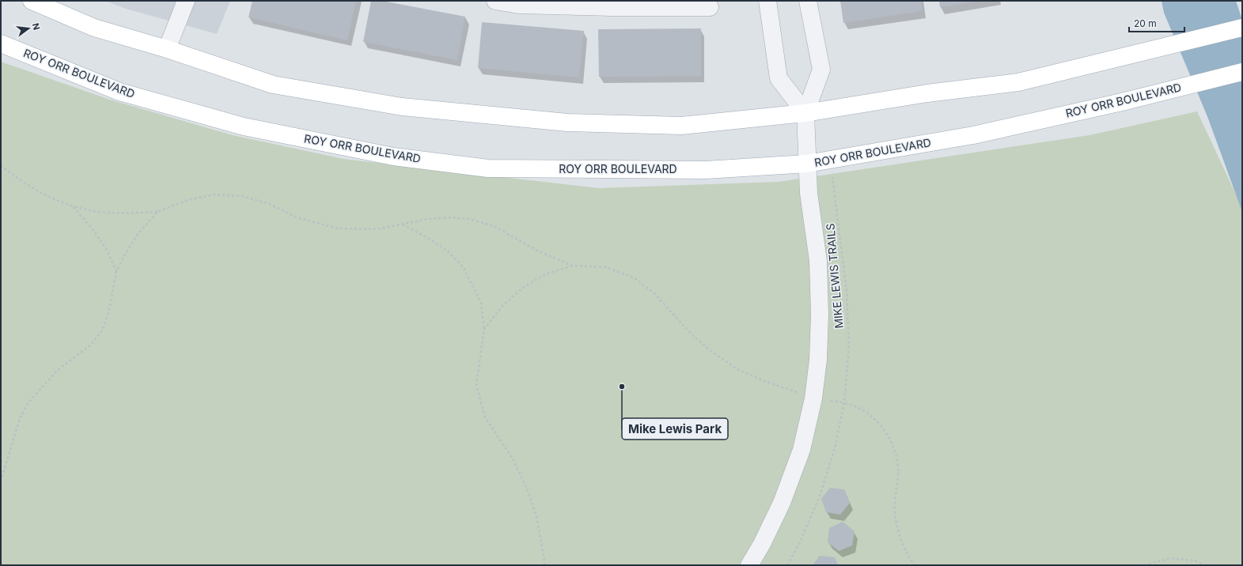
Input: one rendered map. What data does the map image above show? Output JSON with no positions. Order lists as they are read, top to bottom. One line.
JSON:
{"streets":{"main road":["ROY ORR BOULEVARD"],"path":["MIKE LEWIS TRAILS"]},"crossings":[["ROY ORR BOULEVARD","MIKE LEWIS TRAILS"]],"places":["Mike Lewis Park"],"scale_bar":"20 m","north":"right"}
